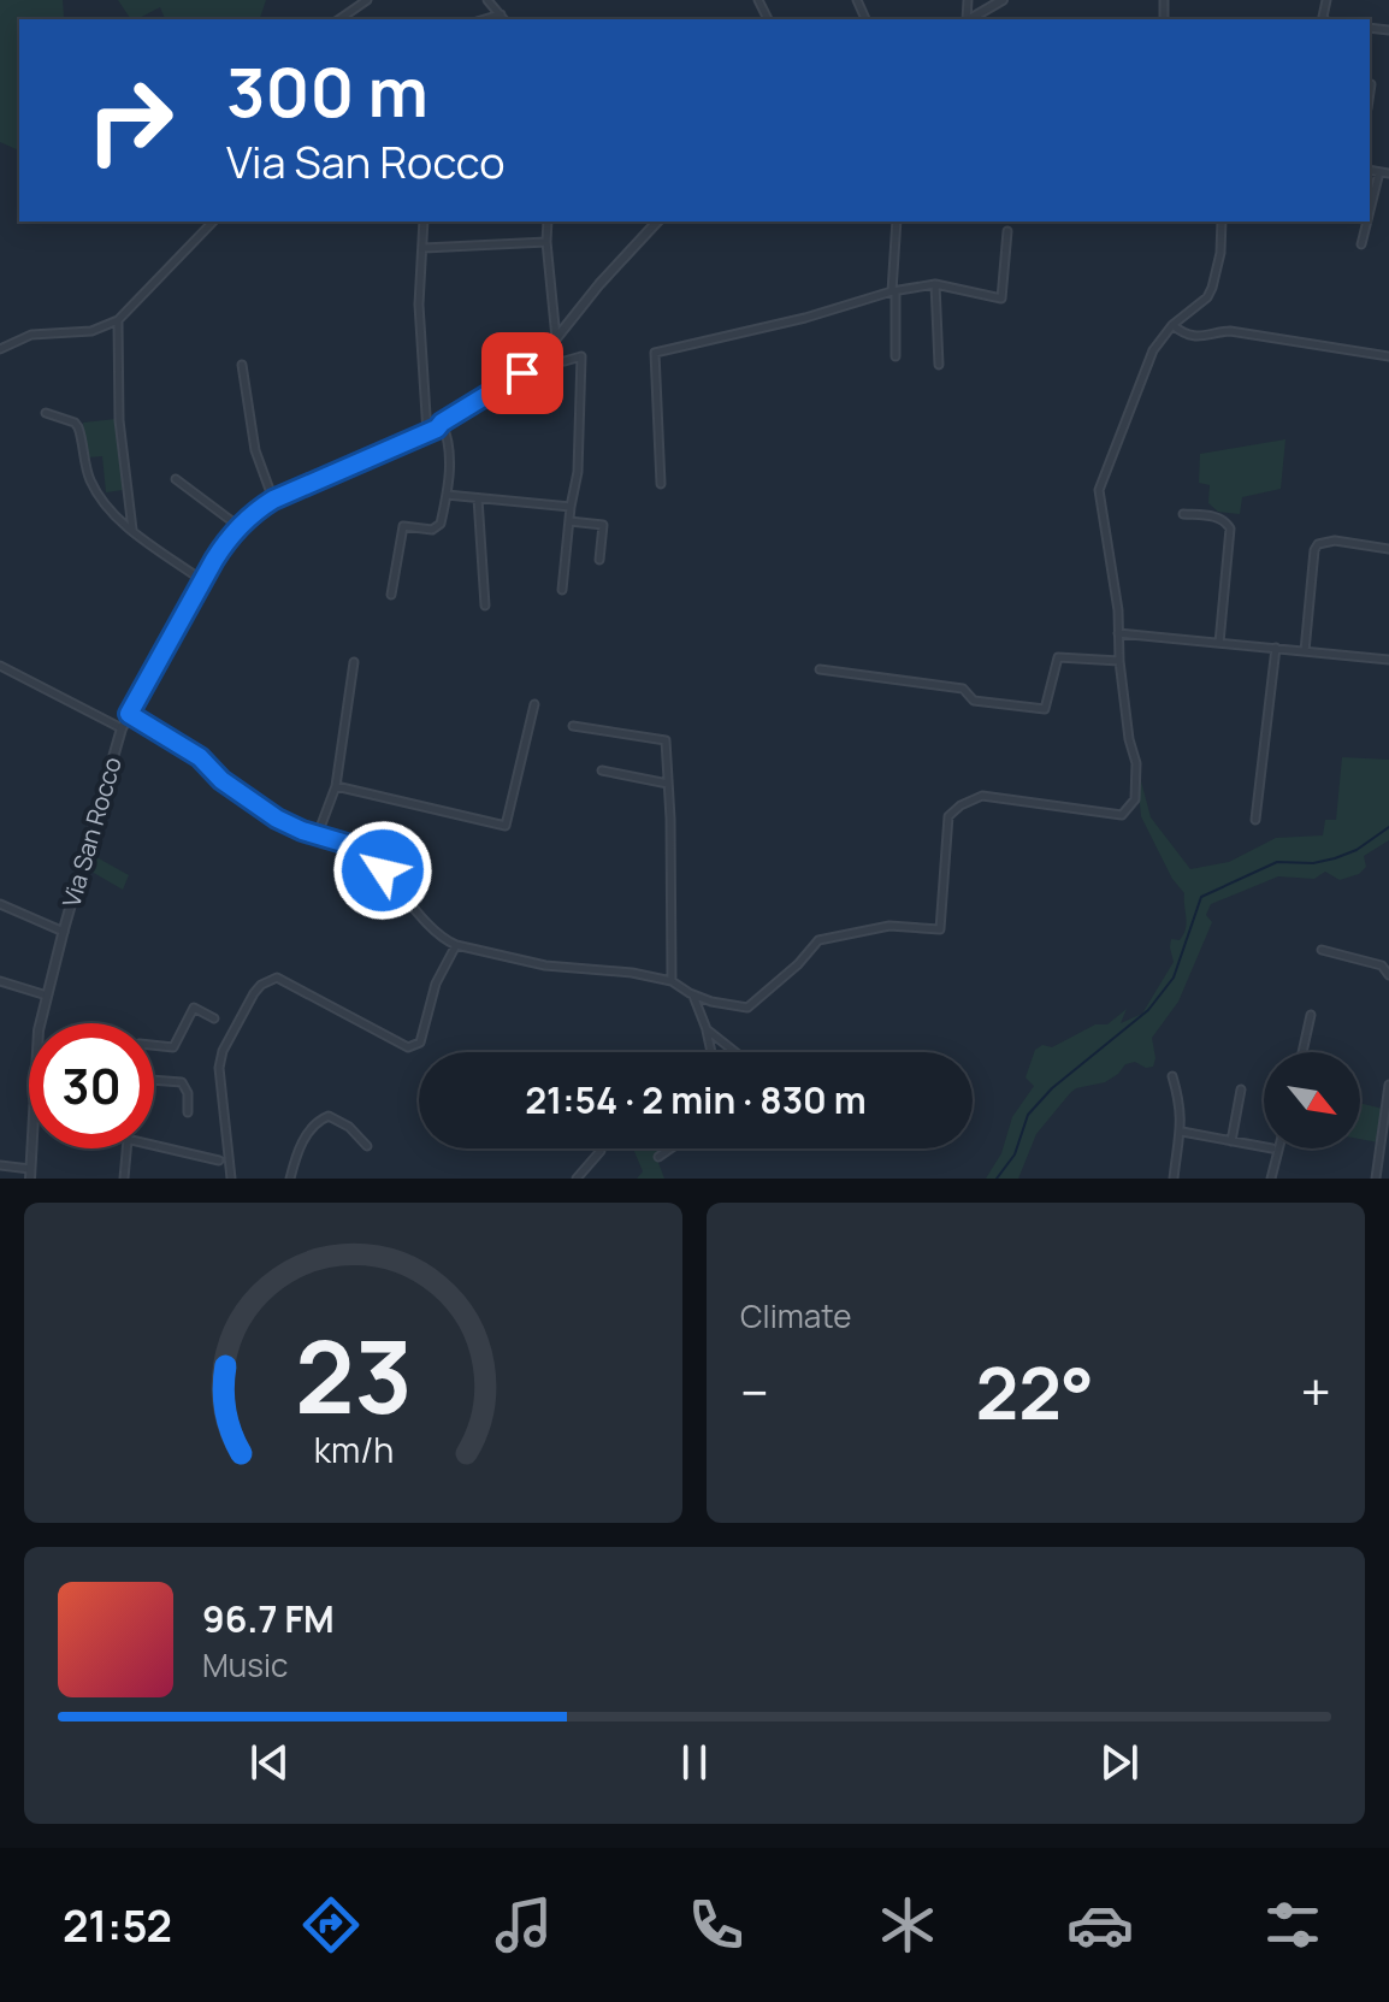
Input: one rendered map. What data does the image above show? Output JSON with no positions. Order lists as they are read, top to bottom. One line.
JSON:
{"streets":{"street":["Via San Rocco"]},"north":"bottom right","page":{"turn":["300 m","Via San Rocco"],"limit":"30","trip":"21:54 · 2 min · 830 m","tile":"Climate","heat":["−","22°","+"],"song":["96.7 FM","Music"],"tabs":"21:52","gauge":["23","km/h"]}}
